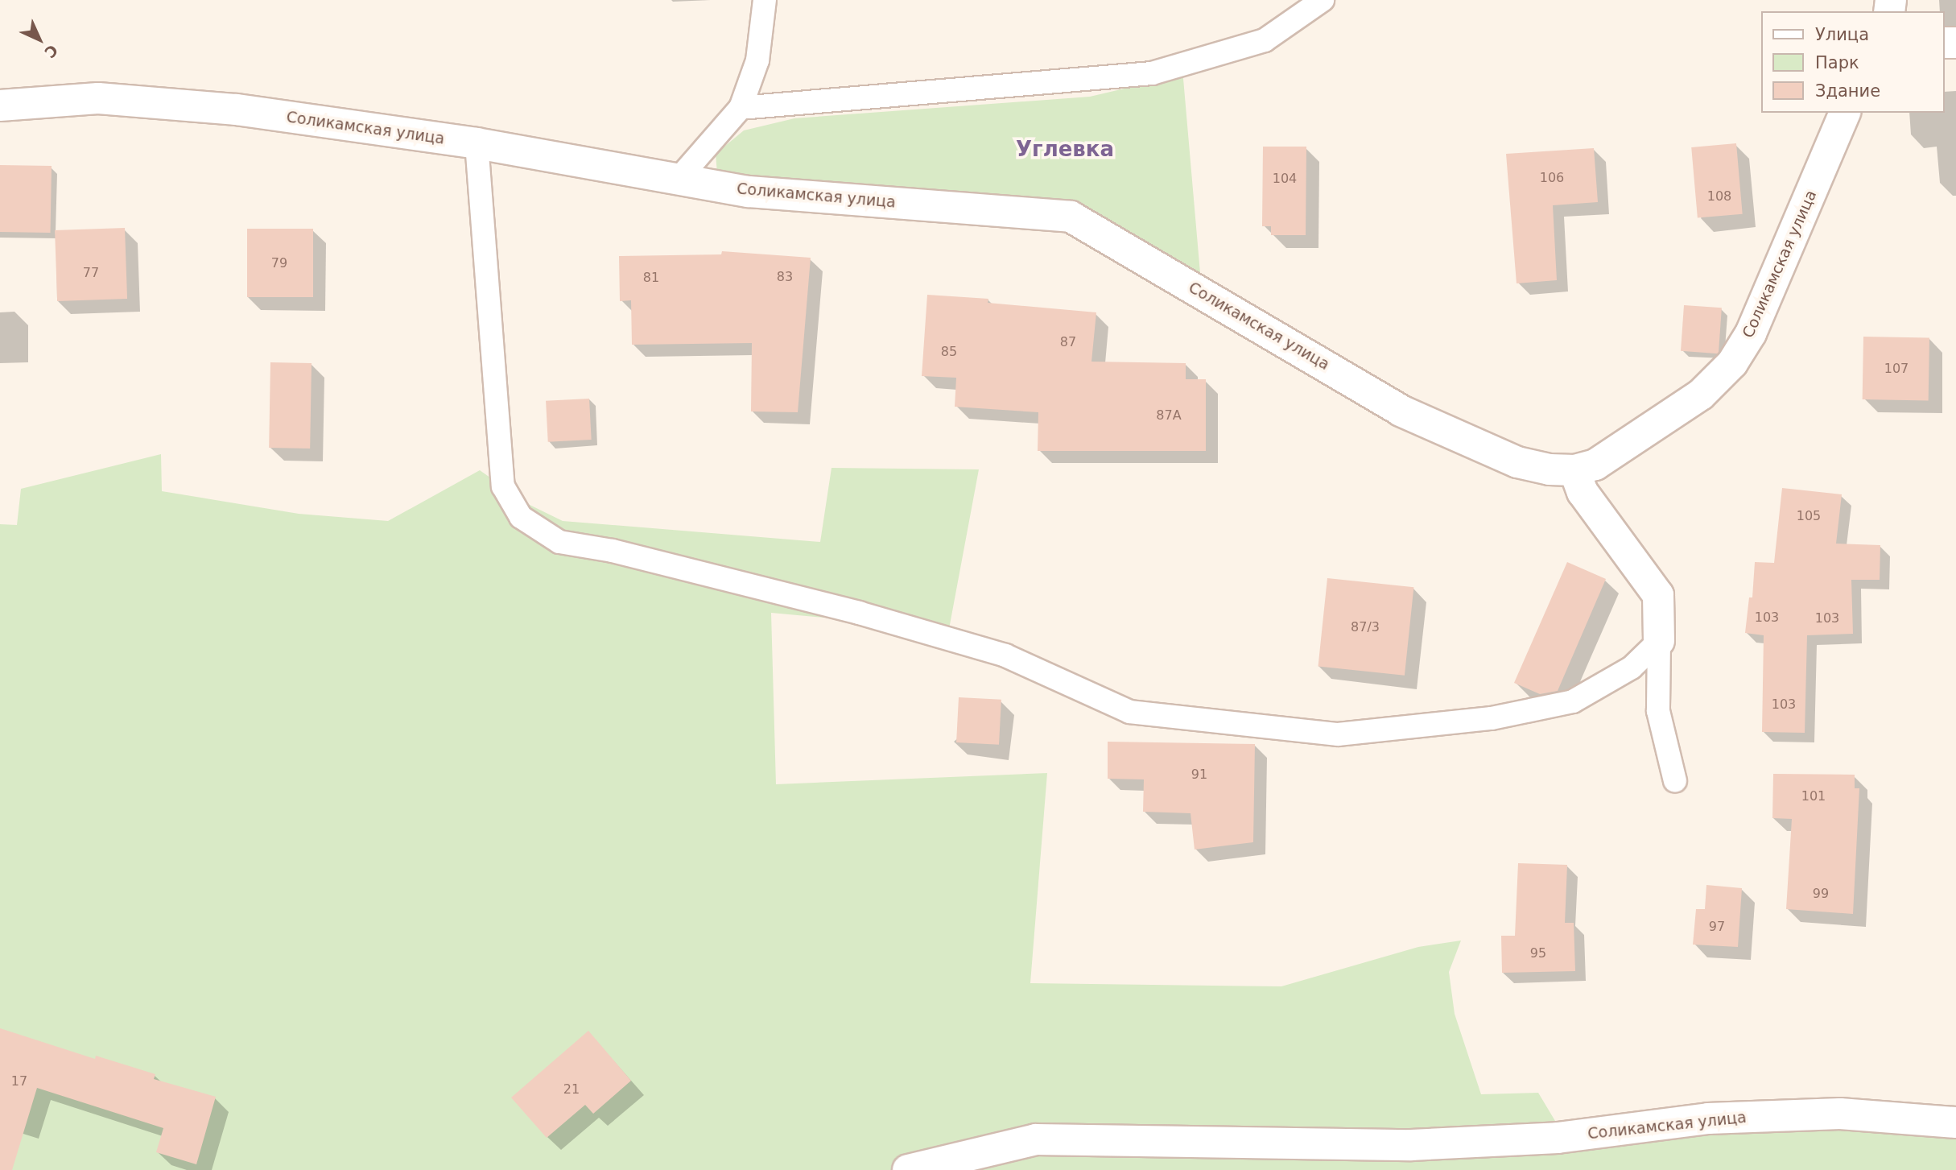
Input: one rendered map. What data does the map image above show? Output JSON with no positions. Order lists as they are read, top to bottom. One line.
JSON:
{"streets":{"street":["Соликамская улица"]},"districts":["Углевка"],"house_numbers":["106","104","108","79","77","83","81","87","85","107","87А","105","103","103","87/3","103","91","101","99","97","95","17","21"],"legend":["Улица","Парк","Здание"],"north":"bottom right"}
